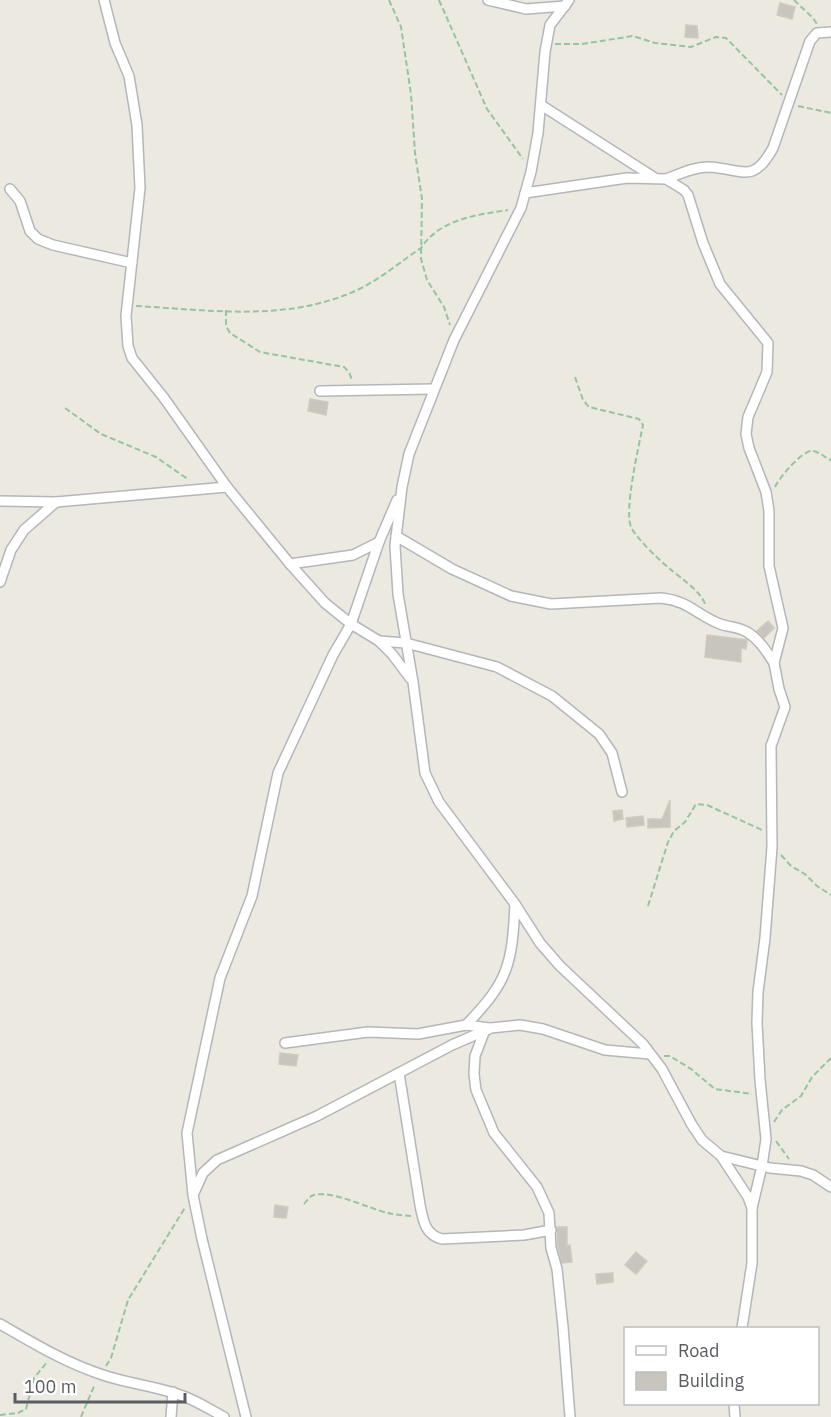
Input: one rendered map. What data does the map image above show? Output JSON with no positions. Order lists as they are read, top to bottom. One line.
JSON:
{"legend":["Road","Building"],"scale_bar":"100 m"}
